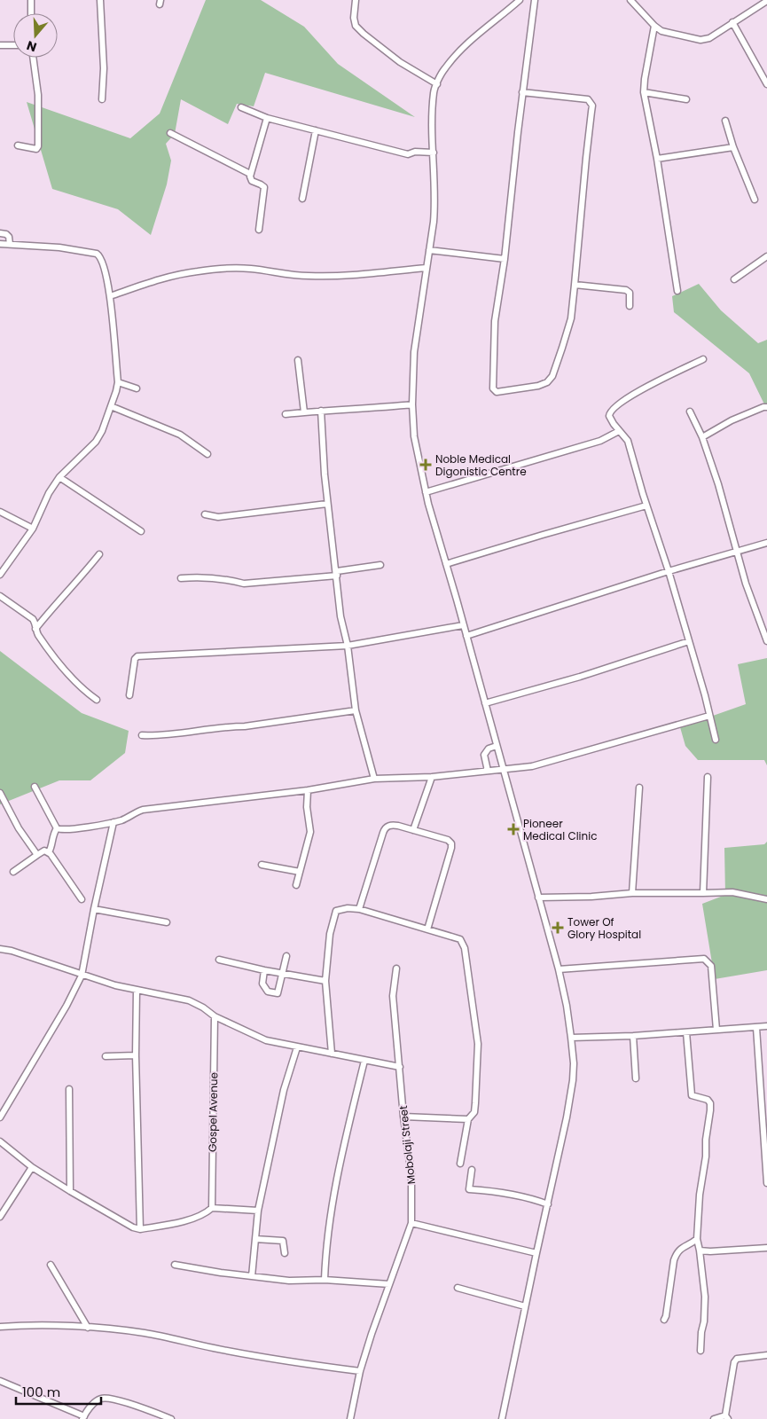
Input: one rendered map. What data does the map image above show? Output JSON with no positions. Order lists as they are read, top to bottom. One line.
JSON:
{"streets":{"street":["Gospel Avenue","Mobolaji Street"]},"places":{"health":["Noble Medical Digonistic Centre","Pioneer Medical Clinic","Tower Of Glory Hospital"]},"scale_bar":"100 m","north":"bottom"}
